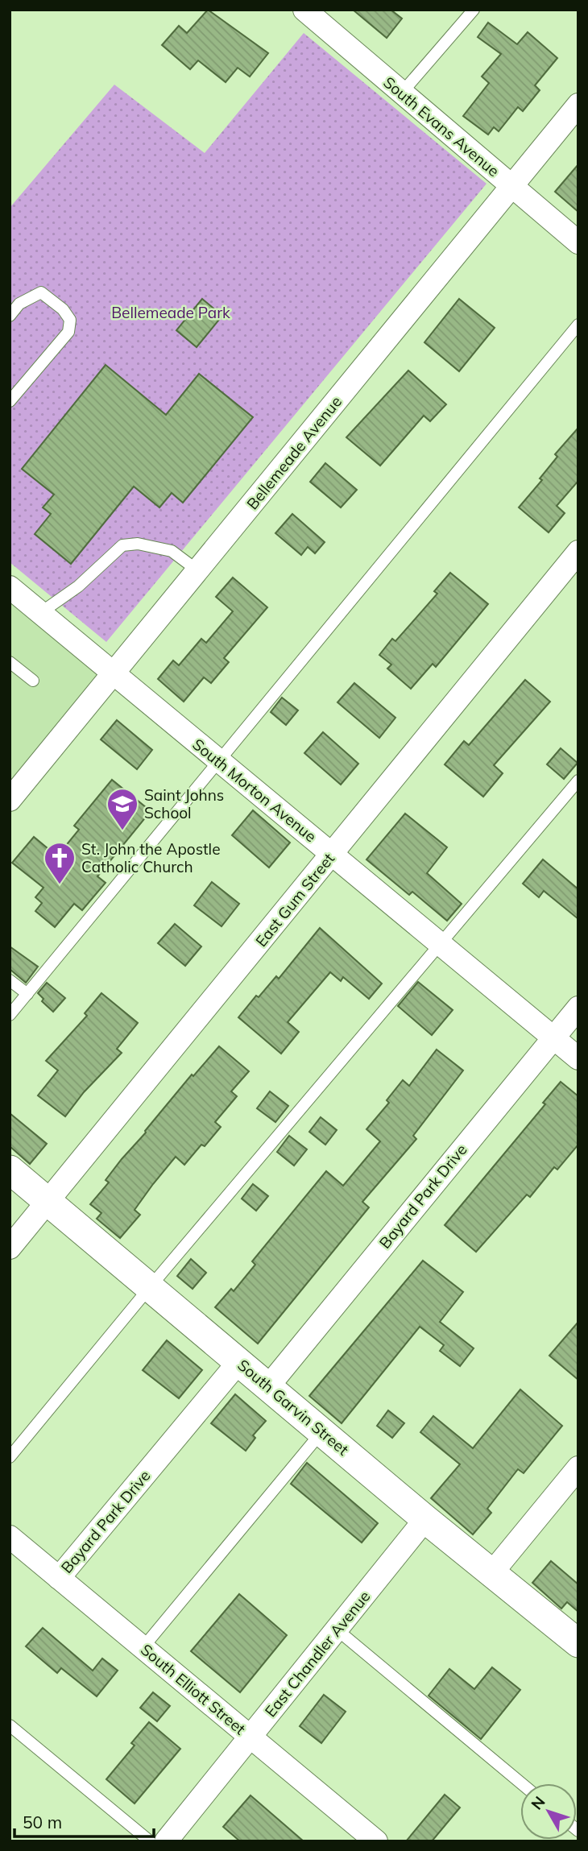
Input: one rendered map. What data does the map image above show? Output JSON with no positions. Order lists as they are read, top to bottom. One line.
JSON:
{"streets":{"street":["South Evans Avenue","Bellemeade Avenue","South Morton Avenue","East Gum Street","Bayard Park Drive","South Garvin Street","East Chandler Avenue","South Elliott Street"]},"crossings":[["South Evans Avenue","Bellemeade Avenue"],["Bellemeade Avenue","South Morton Avenue"],["South Morton Avenue","East Gum Street"],["South Morton Avenue","Bayard Park Drive"],["East Gum Street","South Garvin Street"],["Bayard Park Drive","South Garvin Street"],["Bayard Park Drive","South Elliott Street"],["South Garvin Street","East Chandler Avenue"],["East Chandler Avenue","South Elliott Street"]],"parks":["Bellemeade Park"],"places":{"school or university":["Saint Johns School"],"church":["St. John the Apostle Catholic Church"]},"scale_bar":"50 m","north":"top left"}
